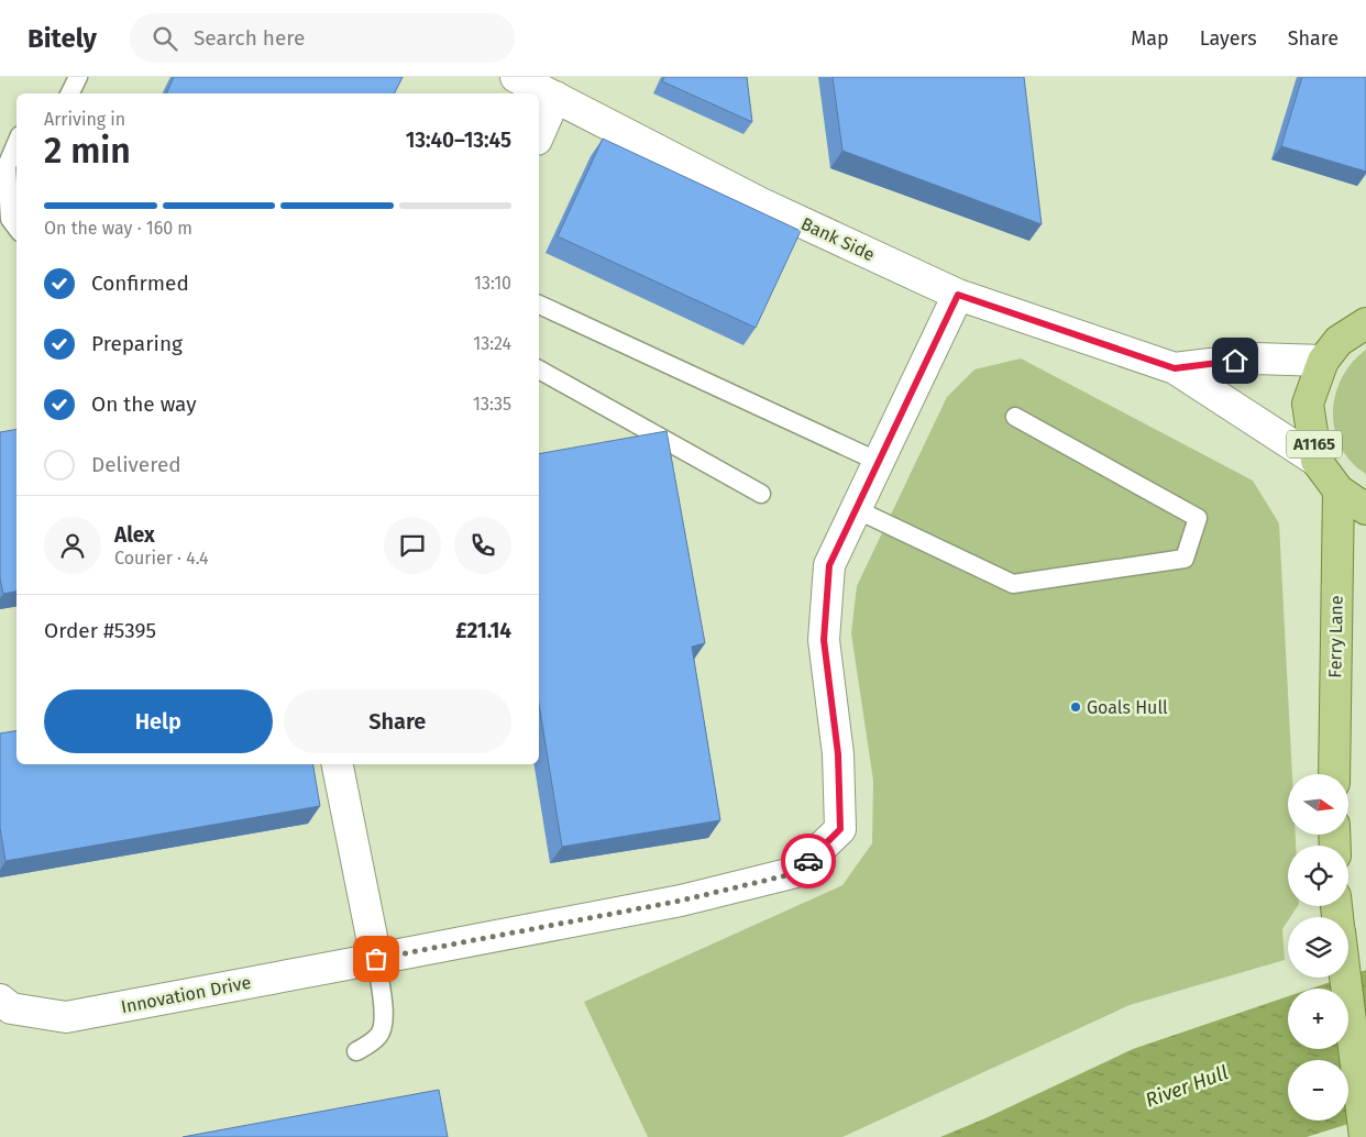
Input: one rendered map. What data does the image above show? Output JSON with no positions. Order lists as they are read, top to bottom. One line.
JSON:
{"streets":{"main road":["A1165","Ferry Lane"],"street":["Bank Side","Innovation Drive"]},"crossings":[["Bank Side","A1165"],["Bank Side","Innovation Drive"],["A1165","Ferry Lane"]],"water":["River Hull"],"places":["Goals Hull"],"north":"right","page":{"header":"Bitely","search":"Search here","nav":["Map","Layers","Share"],"heading":["2 min","Arriving in","13:40–13:45"],"panel":["Alex","Courier · 4.4","Order #5395","£21.14"],"bar":"On the way · 160 m","list":[["Confirmed","13:10"],["Preparing","13:24"],["On the way","13:35"],"Delivered"],"buttons":["Help","Share"],"map_buttons":["+","−"]}}
